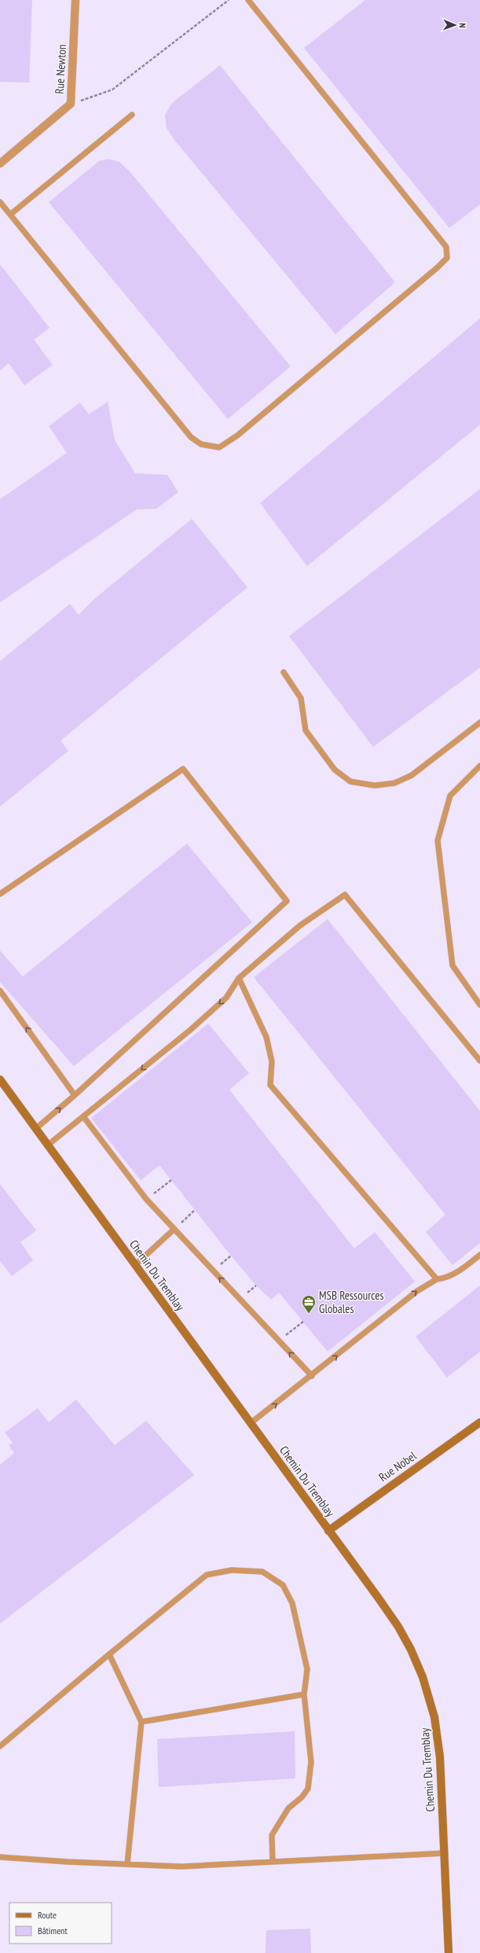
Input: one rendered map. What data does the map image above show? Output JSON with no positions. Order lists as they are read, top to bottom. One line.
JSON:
{"streets":{"street":["Rue Newton","Chemin Du Tremblay","Rue Nobel"]},"crossings":[["Chemin Du Tremblay","Rue Nobel"]],"places":{"office":["MSB Ressources Globales"]},"legend":["Route","Bâtiment"],"north":"right"}
